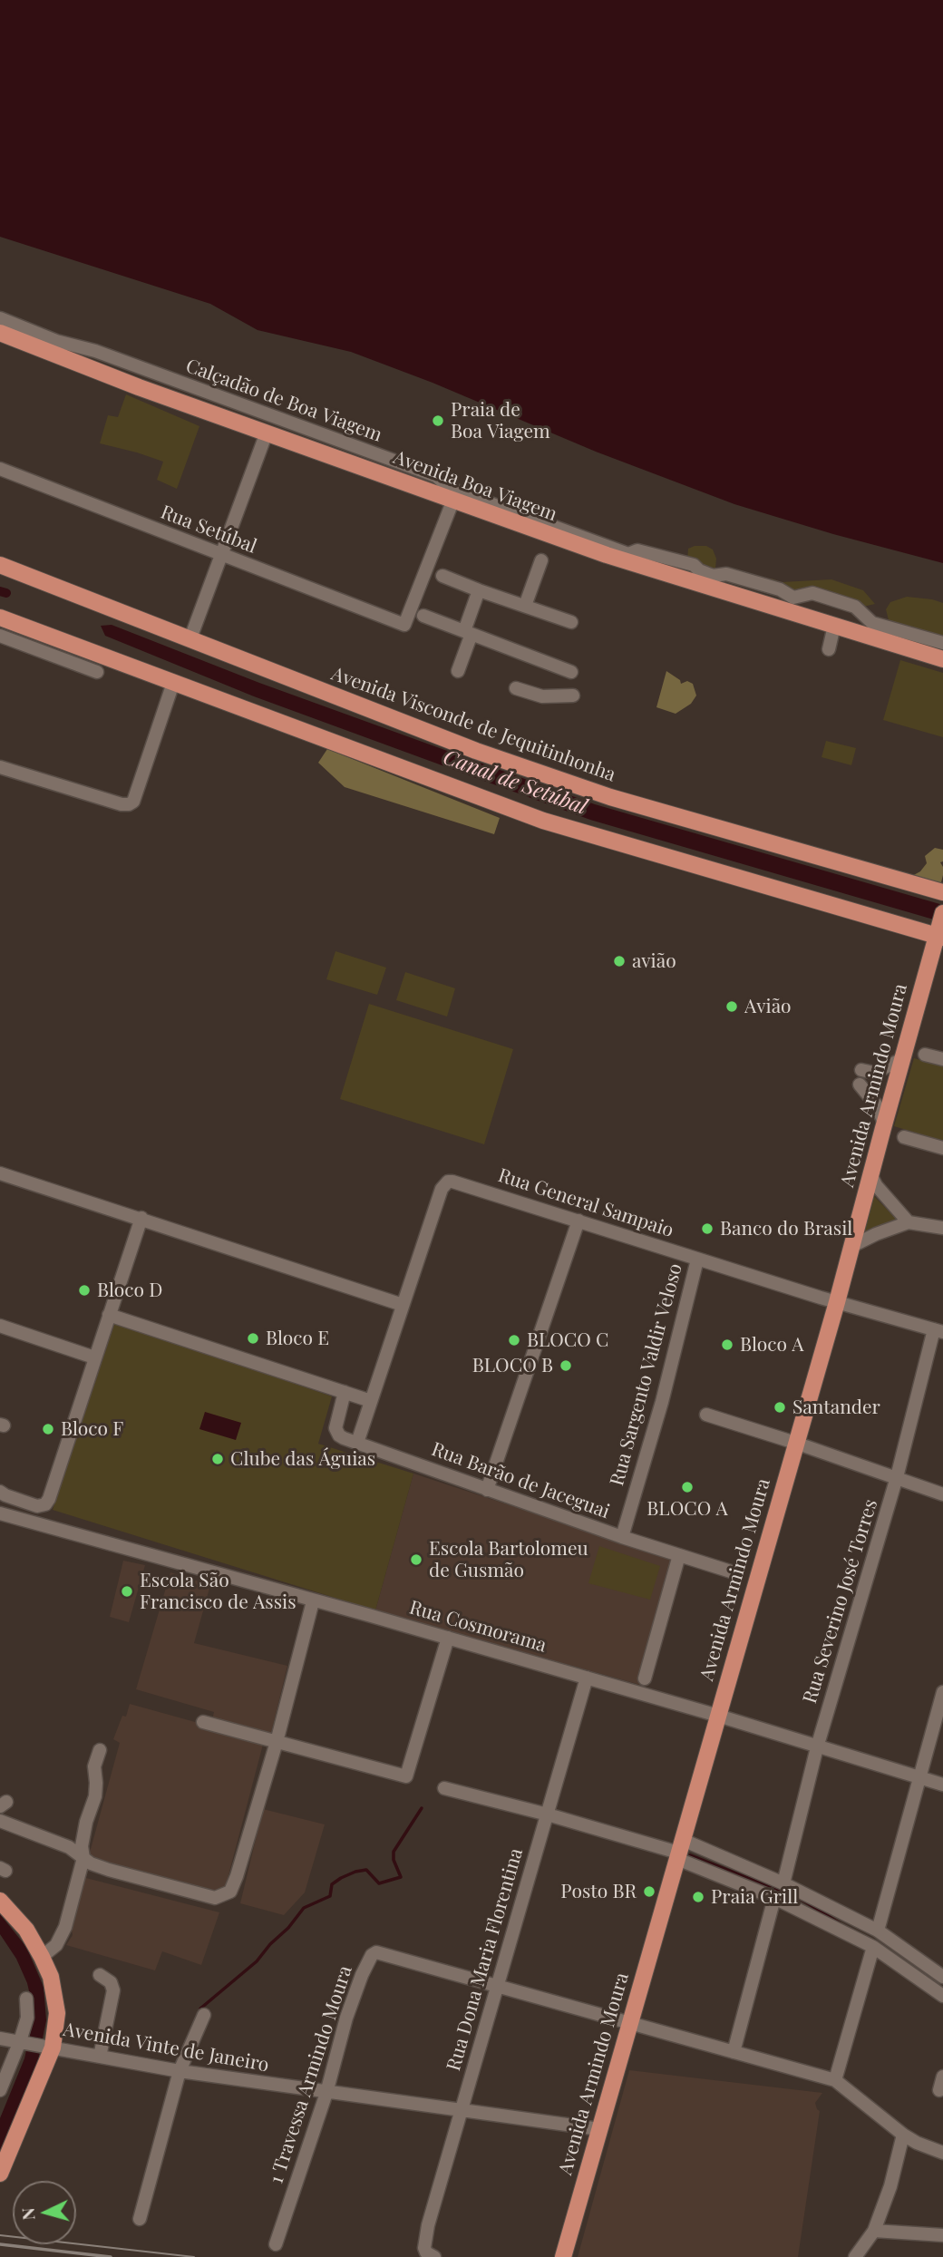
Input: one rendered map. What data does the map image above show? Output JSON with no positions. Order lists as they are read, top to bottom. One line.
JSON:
{"streets":{"main road":["Avenida Boa Viagem","Avenida Visconde de Jequitinhonha","Avenida Armindo Moura"],"street":["Calçadão de Boa Viagem","Rua Setúbal","Rua General Sampaio","Rua Sargento Valdir Veloso","Rua Barão de Jaceguai","Rua Severino José Torres","Rua Cosmorama","Rua Dona Maria Florentina","Avenida Vinte de Janeiro","1 Travessa Armindo Moura"]},"crossings":[["Avenida Boa Viagem","Rua Setúbal"],["Avenida Armindo Moura","Rua General Sampaio"],["Avenida Armindo Moura","Rua Cosmorama"],["Avenida Armindo Moura","Avenida Vinte de Janeiro"],["Avenida Armindo Moura","1 Travessa Armindo Moura"],["Rua General Sampaio","Rua Sargento Valdir Veloso"],["Rua General Sampaio","Rua Barão de Jaceguai"],["Rua General Sampaio","Rua Severino José Torres"],["Rua Sargento Valdir Veloso","Rua Barão de Jaceguai"],["Rua Severino José Torres","Rua Cosmorama"],["Rua Cosmorama","Rua Dona Maria Florentina"],["Rua Dona Maria Florentina","Avenida Vinte de Janeiro"],["Rua Dona Maria Florentina","1 Travessa Armindo Moura"],["Avenida Vinte de Janeiro","1 Travessa Armindo Moura"]],"water":["Canal de Setúbal"],"places":["Praia de Boa Viagem","avião","Avião","Banco do Brasil","Bloco D","Bloco E","BLOCO C","Bloco A","BLOCO B","Santander","Bloco F","Clube das Águias","BLOCO A","Escola Bartolomeu de Gusmão","Escola São Francisco de Assis","Posto BR","Praia Grill"],"north":"left"}
